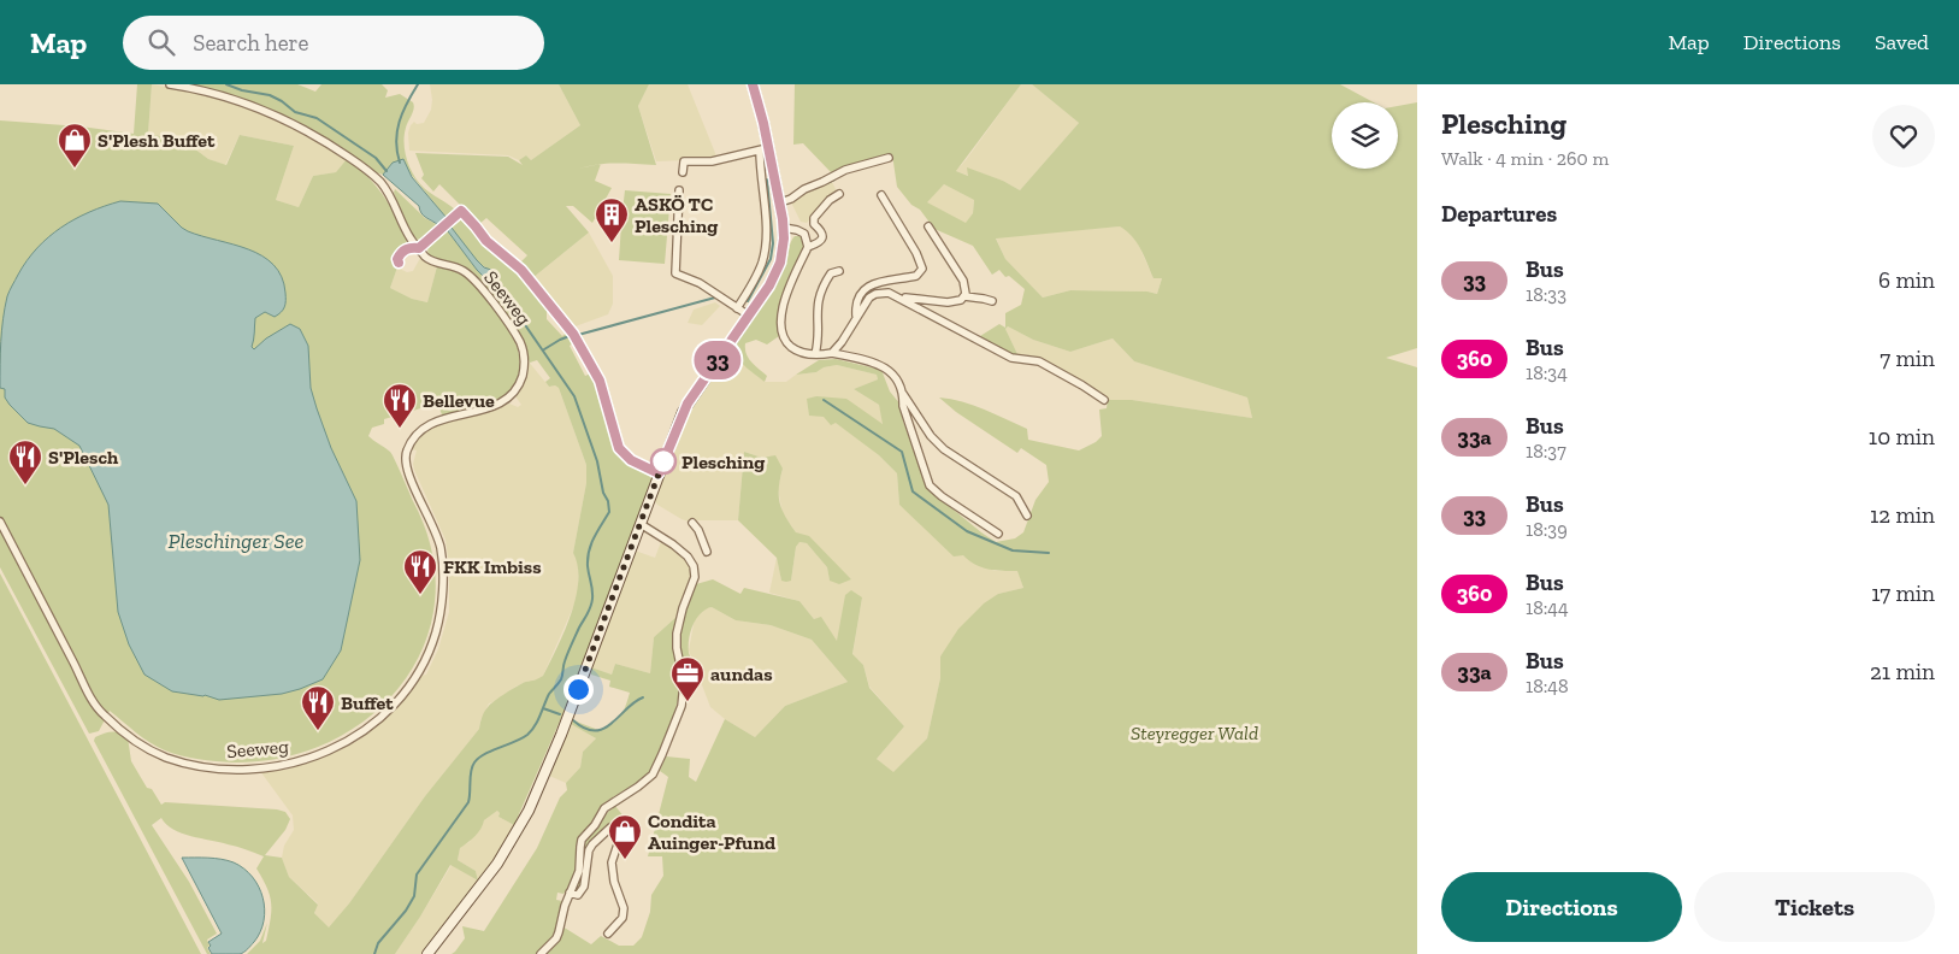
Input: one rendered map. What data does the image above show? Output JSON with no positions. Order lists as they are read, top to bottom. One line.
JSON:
{"streets":{"street":["Seeweg"]},"water":["Pleschinger See"],"parks":["Steyregger Wald"],"places":{"shop":["S'Plesh Buffet","Condita Auinger-Pfund"],"building":["ASKÖ TC Plesching"],"restaurant":["Bellevue","S'Plesch","FKK Imbiss","Buffet"],"other":["Plesching"],"office":["aundas"]},"lines":["bus line 33"],"page":{"header":"Map","search":"Search here","nav":["Map","Directions","Saved"],"on_map":"33","heading":[["Plesching","Walk · 4 min · 260 m"],"Departures"],"list":[{"mark":"33","name":"Bus","note":"18:33","value":"6 min"},{"mark":"360","name":"Bus","note":"18:34","value":"7 min"},{"mark":"33a","name":"Bus","note":"18:37","value":"10 min"},{"mark":"33","name":"Bus","note":"18:39","value":"12 min"},{"mark":"360","name":"Bus","note":"18:44","value":"17 min"},{"mark":"33a","name":"Bus","note":"18:48","value":"21 min"}],"buttons":["Directions","Tickets"]}}
